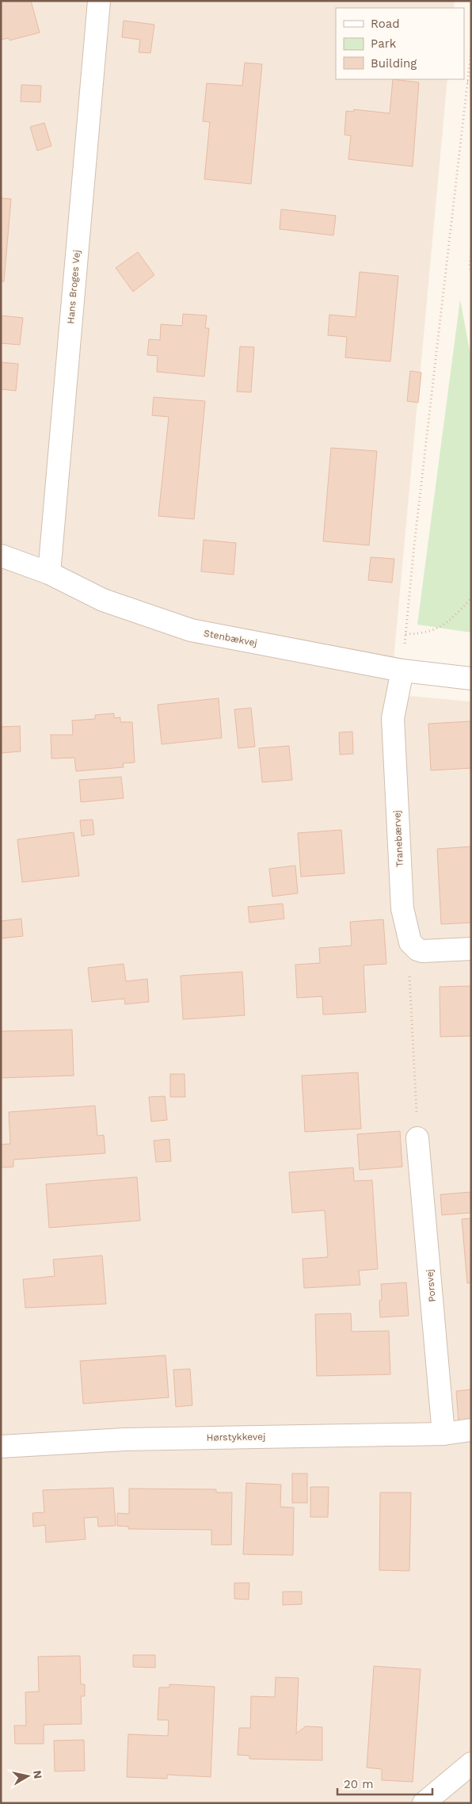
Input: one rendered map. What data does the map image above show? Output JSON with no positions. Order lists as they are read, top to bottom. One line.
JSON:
{"streets":{"street":["Hans Broges Vej","Stenbækvej","Tranebærvej","Porsvej","Hørstykkevej"]},"crossings":[["Hans Broges Vej","Stenbækvej"],["Stenbækvej","Tranebærvej"],["Porsvej","Hørstykkevej"]],"legend":["Road","Park","Building"],"scale_bar":"20 m","north":"right"}
